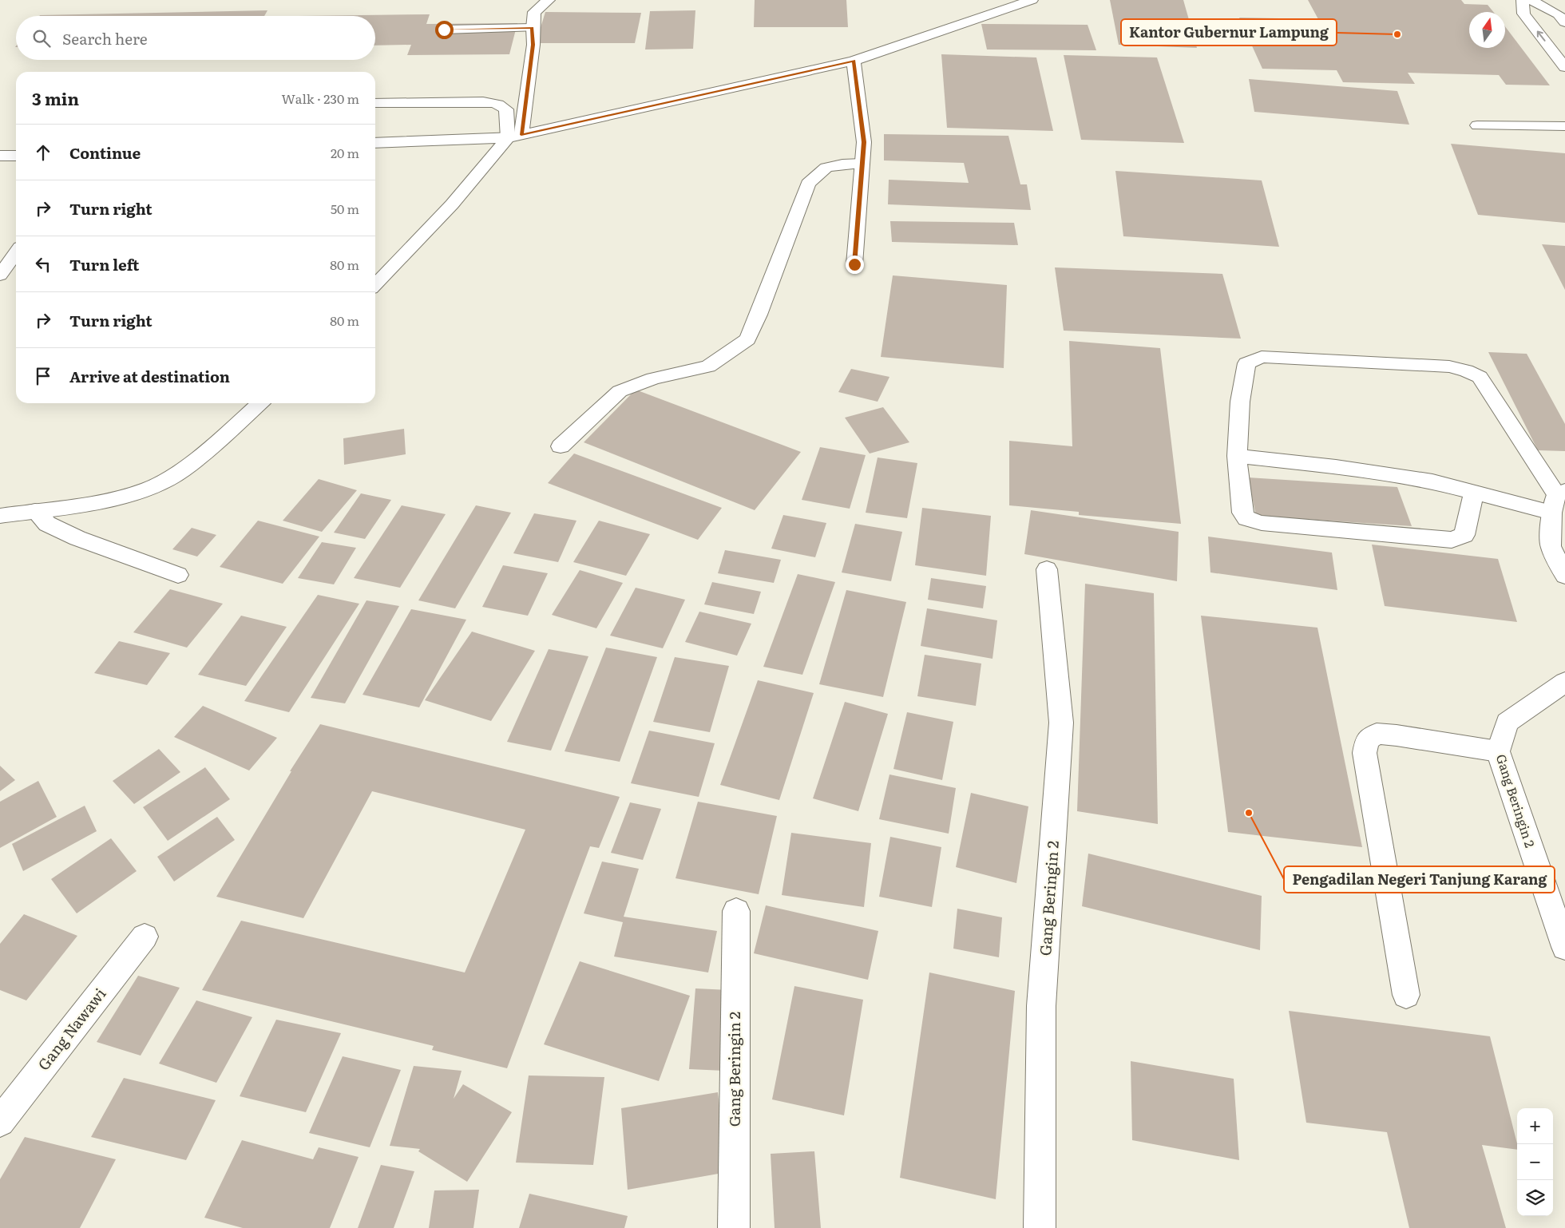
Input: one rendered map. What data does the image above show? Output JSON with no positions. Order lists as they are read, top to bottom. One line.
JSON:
{"streets":{"street":["Gang Beringin 2","Gang Nawawi"]},"places":["Kantor Gubernur Lampung","Pengadilan Negeri Tanjung Karang"],"north":"top","page":{"search":"Search here","heading":["3 min","Walk · 230 m"],"list":[["Continue","20 m"],["Turn right","50 m"],["Turn left","80 m"],["Turn right","80 m"],"Arrive at destination"],"map_buttons":["+","−"]}}
